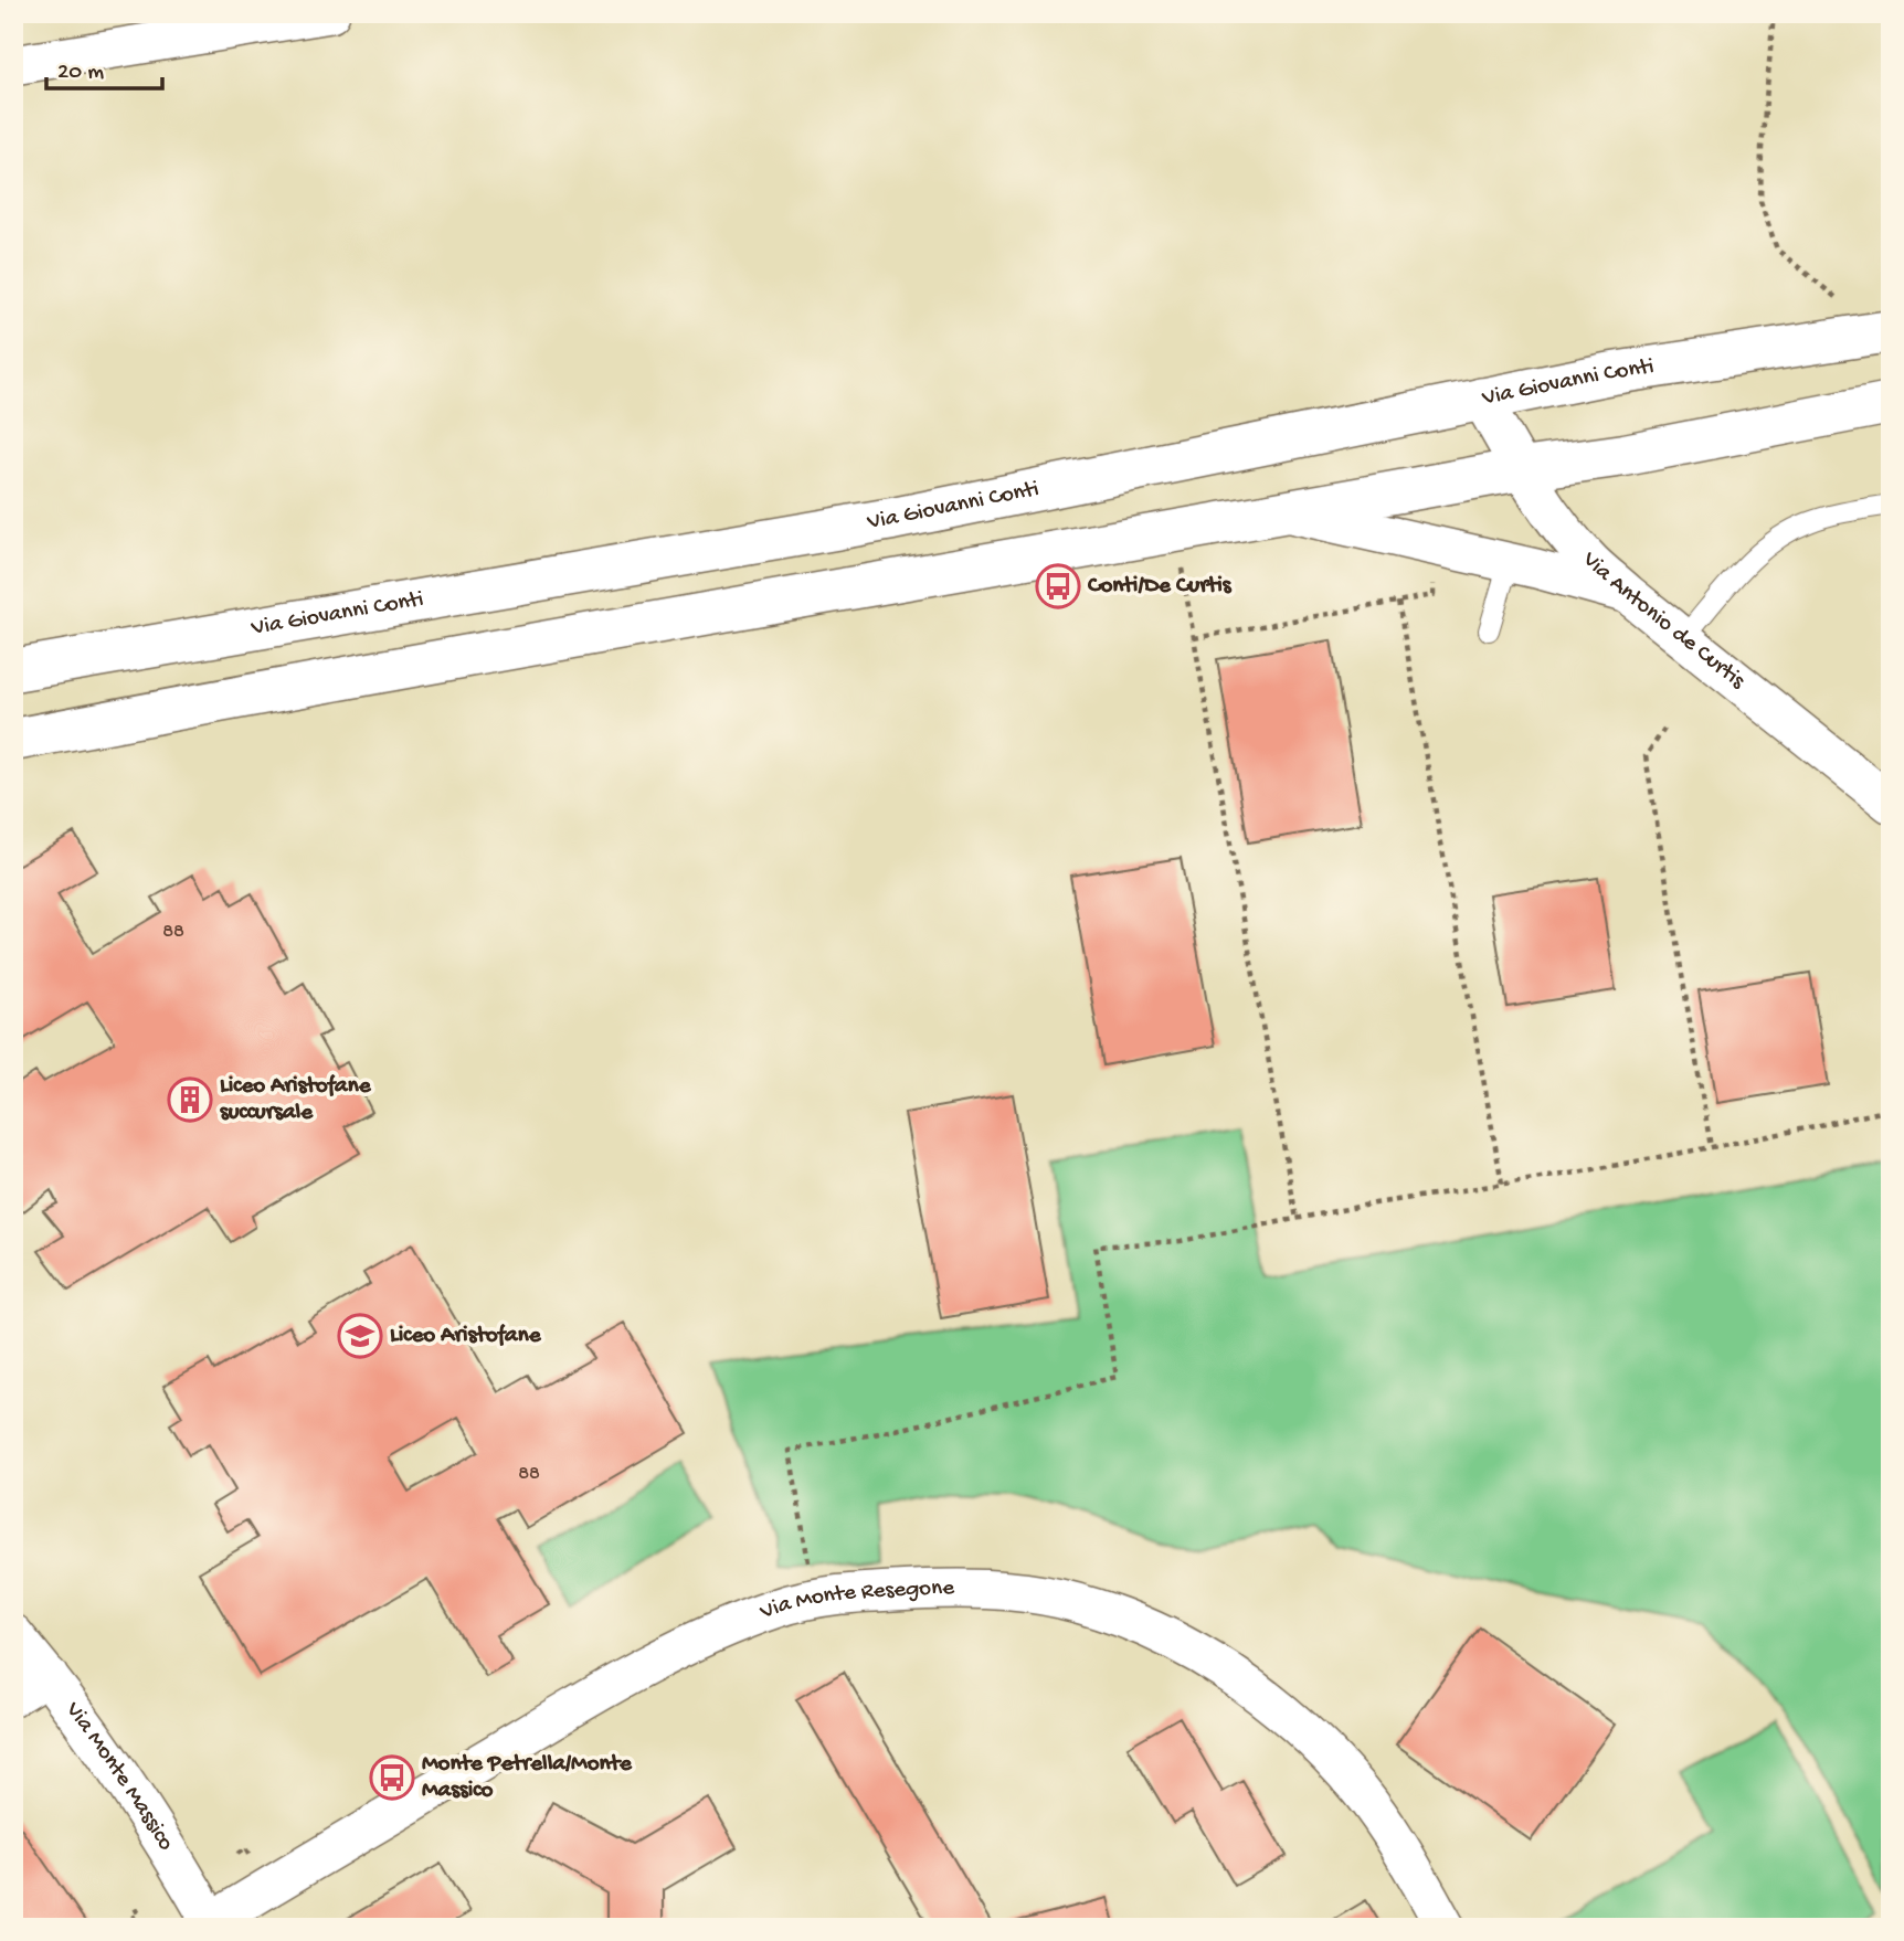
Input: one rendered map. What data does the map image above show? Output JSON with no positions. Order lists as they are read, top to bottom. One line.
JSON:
{"streets":{"main road":["Via Giovanni Conti"],"street":["Via Antonio de Curtis","Via Monte Resegone","Via Monte Massico"]},"crossings":[["Via Giovanni Conti","Via Antonio de Curtis"],["Via Monte Resegone","Via Monte Massico"]],"places":{"bus stop":["Conti/De Curtis","Monte Petrella/Monte Massico"],"building":["Liceo Aristofane succursale"],"school or university":["Liceo Aristofane"]},"house_numbers":["88","88"],"scale_bar":"20 m"}
